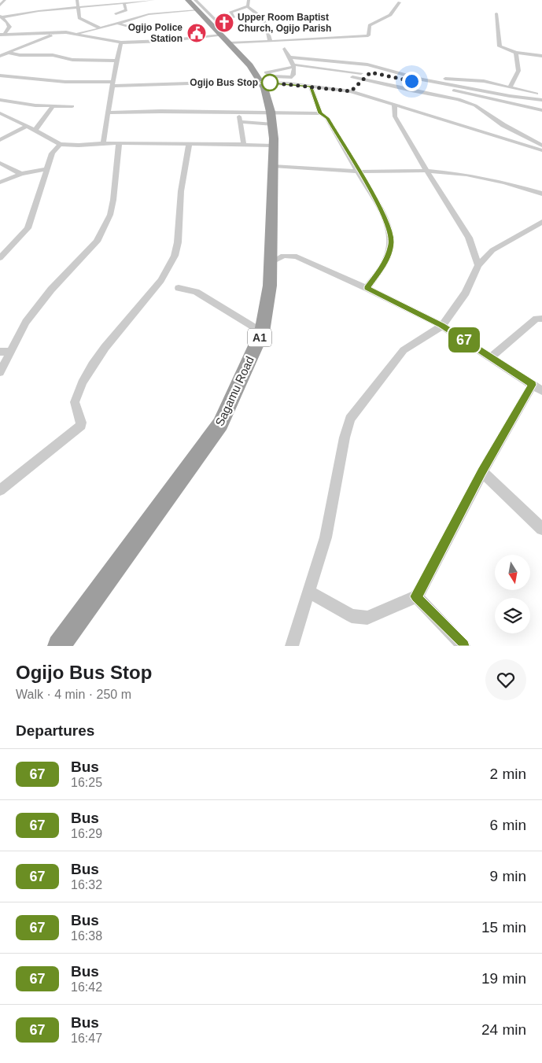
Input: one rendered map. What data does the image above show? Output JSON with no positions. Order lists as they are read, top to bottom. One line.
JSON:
{"streets":{"highway":["A1","Sagamu Road"]},"places":{"church":["Upper Room Baptist Church, Ogijo Parish"],"public building":["Ogijo Police Station"],"other":["Ogijo Bus Stop"]},"lines":["bus line 67"],"north":"bottom","page":{"on_map":"67","heading":[["Ogijo Bus Stop","Walk · 4 min · 250 m"],"Departures"],"list":[{"mark":"67","name":"Bus","note":"16:25","value":"2 min"},{"mark":"67","name":"Bus","note":"16:29","value":"6 min"},{"mark":"67","name":"Bus","note":"16:32","value":"9 min"},{"mark":"67","name":"Bus","note":"16:38","value":"15 min"},{"mark":"67","name":"Bus","note":"16:42","value":"19 min"},{"mark":"67","name":"Bus","note":"16:47","value":"24 min"}]}}
